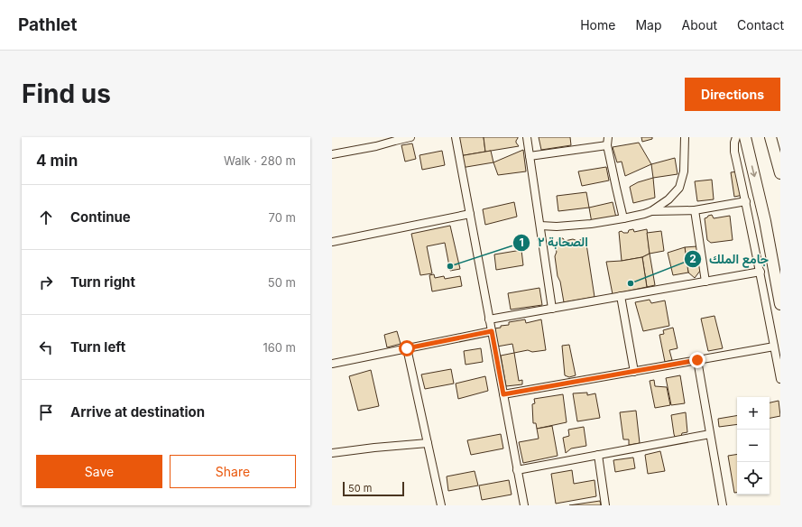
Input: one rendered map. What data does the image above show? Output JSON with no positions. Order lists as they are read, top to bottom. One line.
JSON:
{"places":["الصحابة ٢","جامع الملك"],"scale_bar":"50 m","page":{"header":"Pathlet","nav":["Home","Map","About","Contact"],"buttons":["Directions",["Save","Share"]],"title":"Find us","heading":["4 min","Walk · 280 m"],"list":[["Continue","70 m"],["Turn right","50 m"],["Turn left","160 m"],"Arrive at destination"],"map_buttons":["+","−"],"scale":"50 m"}}
